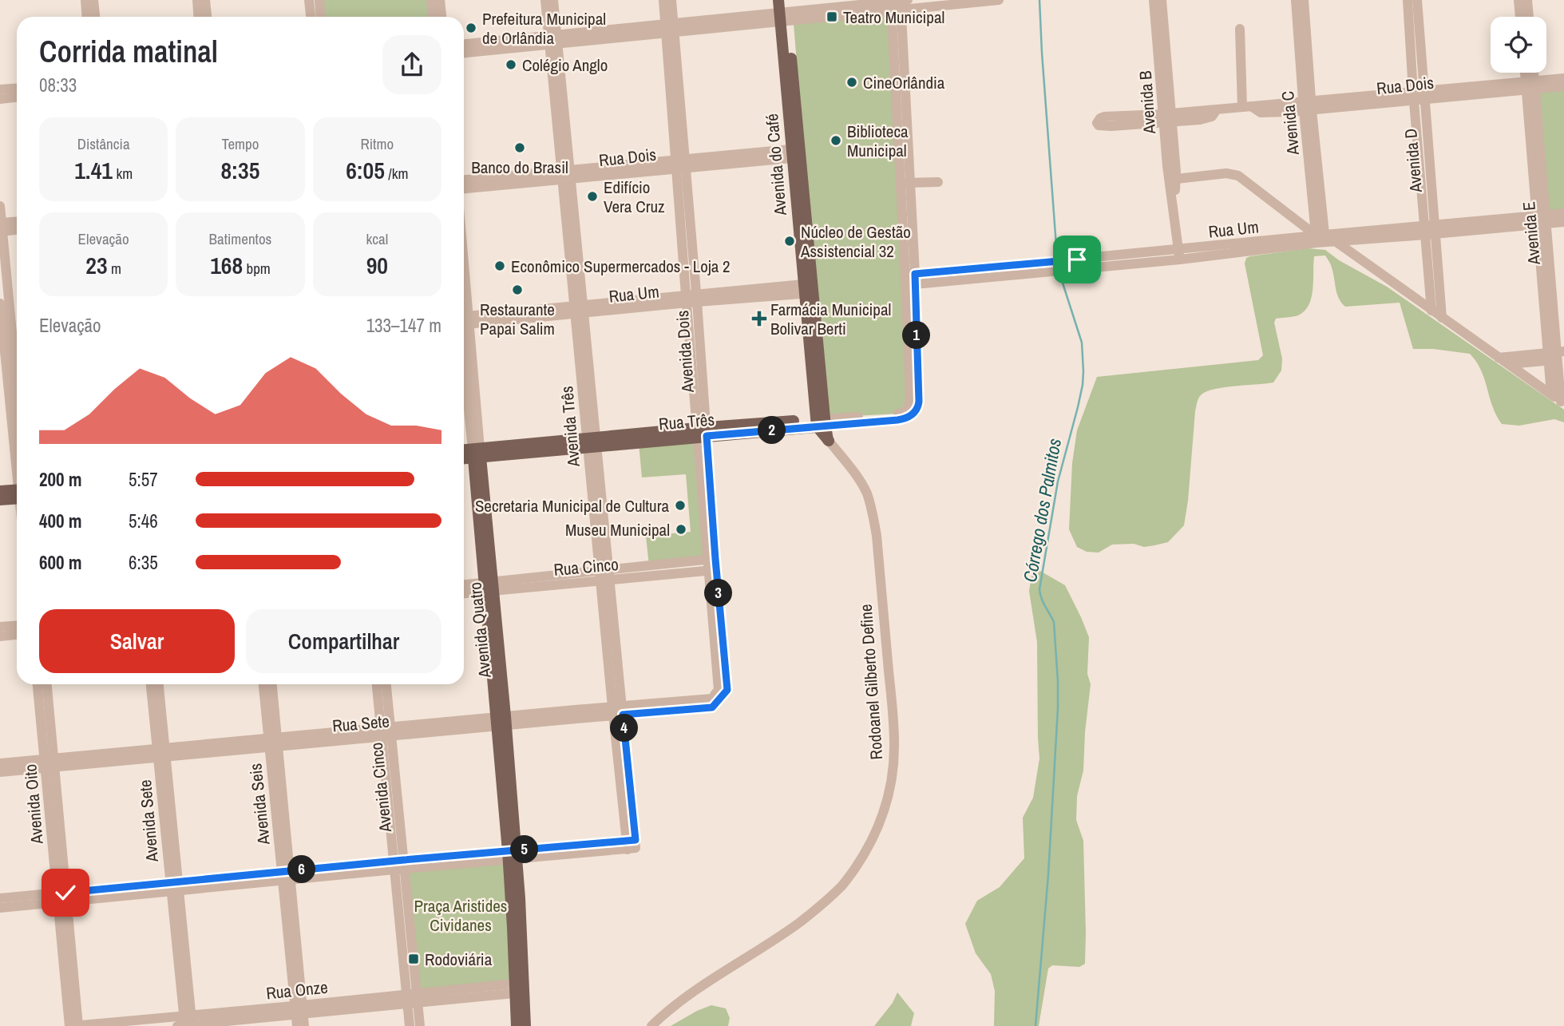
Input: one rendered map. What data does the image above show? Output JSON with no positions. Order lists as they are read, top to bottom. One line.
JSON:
{"streets":{"main road":["Avenida do Café","Rua Três","Avenida Quatro","Rodoanel Gilberto Define"],"street":["Rua Dois","Avenida B","Avenida C","Avenida D","Rua Um","Avenida E","Avenida Dois","Avenida Três","Rua Cinco","Rua Sete","Avenida Cinco","Avenida Oito","Avenida Seis","Avenida Sete","Rua Onze"]},"crossings":[["Rua Dois","Avenida B"],["Rua Dois","Avenida C"],["Rua Dois","Avenida D"],["Rua Dois","Avenida do Café"],["Rua Dois","Avenida E"],["Rua Dois","Avenida Dois"],["Rua Dois","Avenida Três"],["Avenida B","Rua Um"],["Avenida C","Rua Um"],["Avenida D","Rua Um"],["Avenida do Café","Rua Um"],["Avenida do Café","Rua Três"],["Avenida do Café","Rodoanel Gilberto Define"],["Rua Um","Avenida E"],["Rua Um","Avenida Dois"],["Rua Um","Rua Três"],["Rua Um","Avenida Três"],["Avenida Dois","Rua Três"],["Avenida Dois","Rua Cinco"],["Avenida Dois","Rua Sete"],["Rua Três","Avenida Três"],["Rua Três","Avenida Quatro"],["Rua Três","Rodoanel Gilberto Define"],["Avenida Três","Rua Cinco"],["Avenida Três","Avenida Quatro"],["Avenida Três","Rua Sete"],["Rua Cinco","Avenida Quatro"],["Avenida Quatro","Rua Sete"],["Avenida Quatro","Rua Onze"],["Rua Sete","Avenida Cinco"],["Rua Sete","Avenida Oito"],["Rua Sete","Avenida Seis"],["Rua Sete","Avenida Sete"],["Avenida Cinco","Rua Onze"],["Avenida Oito","Rua Onze"],["Avenida Seis","Rua Onze"],["Avenida Sete","Rua Onze"]],"water":["Córrego dos Palmitos"],"parks":["Praça Aristides Cividanes"],"places":{"transit":["Teatro Municipal","Rodoviária"],"other":["Prefeitura Municipal de Orlândia","Colégio Anglo","CineOrlândia","Biblioteca Municipal","Banco do Brasil","Edifício Vera Cruz","Núcleo de Gestão Assistencial 32","Econômico Supermercados - Loja 2","Restaurante Papai Salim","Secretaria Municipal de Cultura","Museu Municipal"],"health":["Farmácia Municipal Bolivar Berti"]},"page":{"heading":["Corrida matinal","08:33"],"stats":[["Distância","1.41 km"],["Tempo","8:35"],["Ritmo","6:05 /km"],["Elevação","23 m"],["Batimentos","168 bpm"],["kcal","90"]],"chart":["Elevação","133–147 m"],"pins":["1","2","3","4","5","6"],"list":[{"name":"200 m","note":"5:57"},{"name":"400 m","note":"5:46"},{"name":"600 m","note":"6:35"}],"buttons":["Salvar","Compartilhar"]}}
